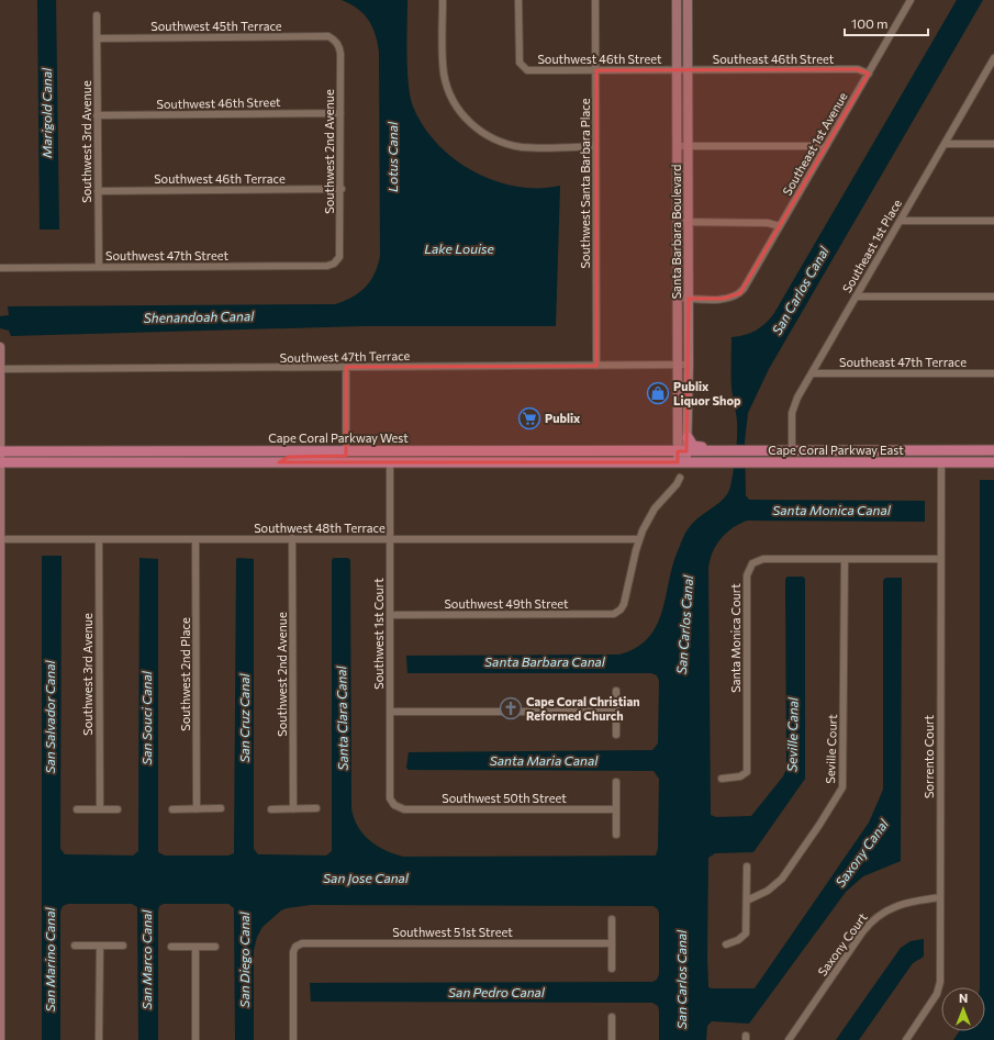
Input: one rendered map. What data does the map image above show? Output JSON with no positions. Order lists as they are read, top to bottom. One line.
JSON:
{"streets":{"main road":["Santa Barbara Boulevard","Cape Coral Parkway West","Cape Coral Parkway East"],"street":["Southwest 45th Terrace","Southwest 46th Street","Southeast 46th Street","Southwest 3rd Avenue","Southeast 1st Avenue","Southwest 2nd Avenue","Southwest 46th Terrace","Southwest Santa Barbara Place","Southeast 1st Place","Southwest 47th Street","Southwest 47th Terrace","Southeast 47th Terrace","Southwest 48th Terrace","Southwest 49th Street","Southwest 1st Court","Santa Monica Court","Southwest 2nd Place","Seville Court","Sorrento Court","Southwest 50th Street","Southwest 51st Street","Saxony Court"]},"crossings":[["Southwest 45th Terrace","Southwest 3rd Avenue"],["Southwest 45th Terrace","Southwest 2nd Avenue"],["Southwest 46th Street","Southeast 46th Street"],["Southwest 46th Street","Southwest 3rd Avenue"],["Southwest 46th Street","Southwest 2nd Avenue"],["Southwest 46th Street","Southwest Santa Barbara Place"],["Southwest 46th Street","Santa Barbara Boulevard"],["Southeast 46th Street","Southeast 1st Avenue"],["Southeast 46th Street","Santa Barbara Boulevard"],["Southwest 3rd Avenue","Southwest 46th Terrace"],["Southwest 3rd Avenue","Southwest 47th Street"],["Southwest 3rd Avenue","Southwest 48th Terrace"],["Southeast 1st Avenue","Santa Barbara Boulevard"],["Southwest 2nd Avenue","Southwest 46th Terrace"],["Southwest 2nd Avenue","Southwest 47th Street"],["Southwest 2nd Avenue","Southwest 48th Terrace"],["Southwest Santa Barbara Place","Southwest 47th Terrace"],["Santa Barbara Boulevard","Southwest 47th Terrace"],["Santa Barbara Boulevard","Cape Coral Parkway West"],["Santa Barbara Boulevard","Cape Coral Parkway East"],["Southeast 1st Place","Southeast 47th Terrace"],["Southeast 1st Place","Cape Coral Parkway East"],["Cape Coral Parkway West","Cape Coral Parkway East"],["Cape Coral Parkway West","Southwest 1st Court"],["Cape Coral Parkway East","Sorrento Court"],["Southwest 48th Terrace","Southwest 49th Street"],["Southwest 48th Terrace","Southwest 1st Court"],["Southwest 48th Terrace","Southwest 2nd Place"],["Southwest 49th Street","Southwest 1st Court"],["Southwest 1st Court","Southwest 50th Street"],["Santa Monica Court","Seville Court"],["Santa Monica Court","Sorrento Court"],["Sorrento Court","Saxony Court"]],"water":["Marigold Canal","Lotus Canal","Lake Louise","San Carlos Canal","Shenandoah Canal","Santa Monica Canal","Santa Barbara Canal","San Salvador Canal","San Souci Canal","San Cruz Canal","Santa Clara Canal","Seville Canal","Santa Maria Canal","Saxony Canal","San Jose Canal","San Marino Canal","San Marco Canal","San Diego Canal","San Pedro Canal"],"places":{"shop":["Publix Liquor Shop"],"supermarket":["Publix"],"church":["Cape Coral Christian Reformed Church"]},"scale_bar":"100 m","north":"top"}
